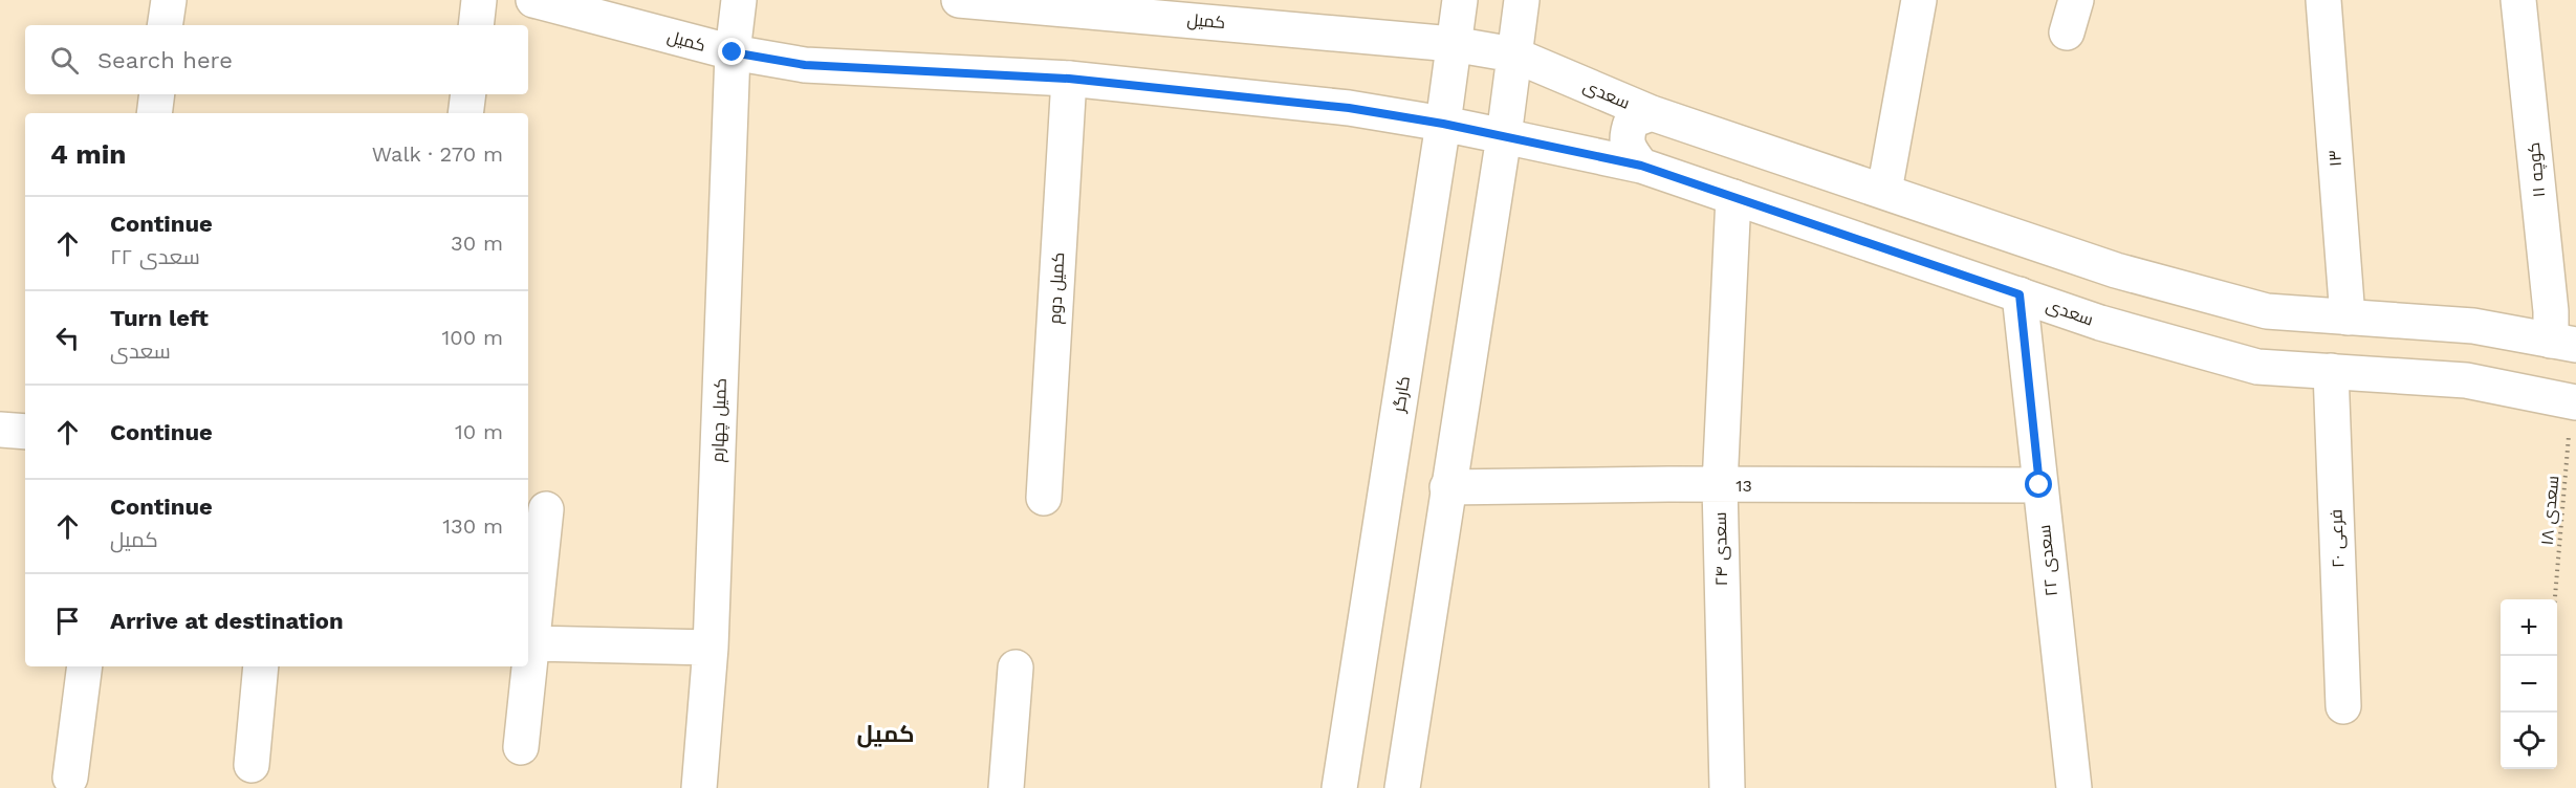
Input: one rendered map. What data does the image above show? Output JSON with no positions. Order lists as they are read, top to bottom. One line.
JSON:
{"streets":{"street":["کمیل","سعدی","۱۳","کوچه ۱۱","کمیل دوم","کارگر","کمیل چهارم","13","فرعی ۲۰","سعدی ۲۴","سعدی ۲۲"],"path":["سعدی ۱۸"]},"crossings":[["کمیل","سعدی"],["کمیل","کمیل دوم"],["کمیل","کارگر"],["کمیل","کمیل چهارم"],["سعدی","۱۳"],["سعدی","کوچه ۱۱"],["سعدی","سعدی ۱۸"],["سعدی","فرعی ۲۰"],["سعدی","سعدی ۲۴"],["سعدی","سعدی ۲۲"],["13","سعدی ۲۴"],["13","سعدی ۲۲"]],"districts":["کمیل"],"page":{"search":"Search here","heading":["4 min","Walk · 270 m"],"list":[["Continue","سعدی ۲۲","30 m"],["Turn left","سعدی","100 m"],["Continue","10 m"],["Continue","کمیل","130 m"],"Arrive at destination"],"map_buttons":["+","−"]}}
